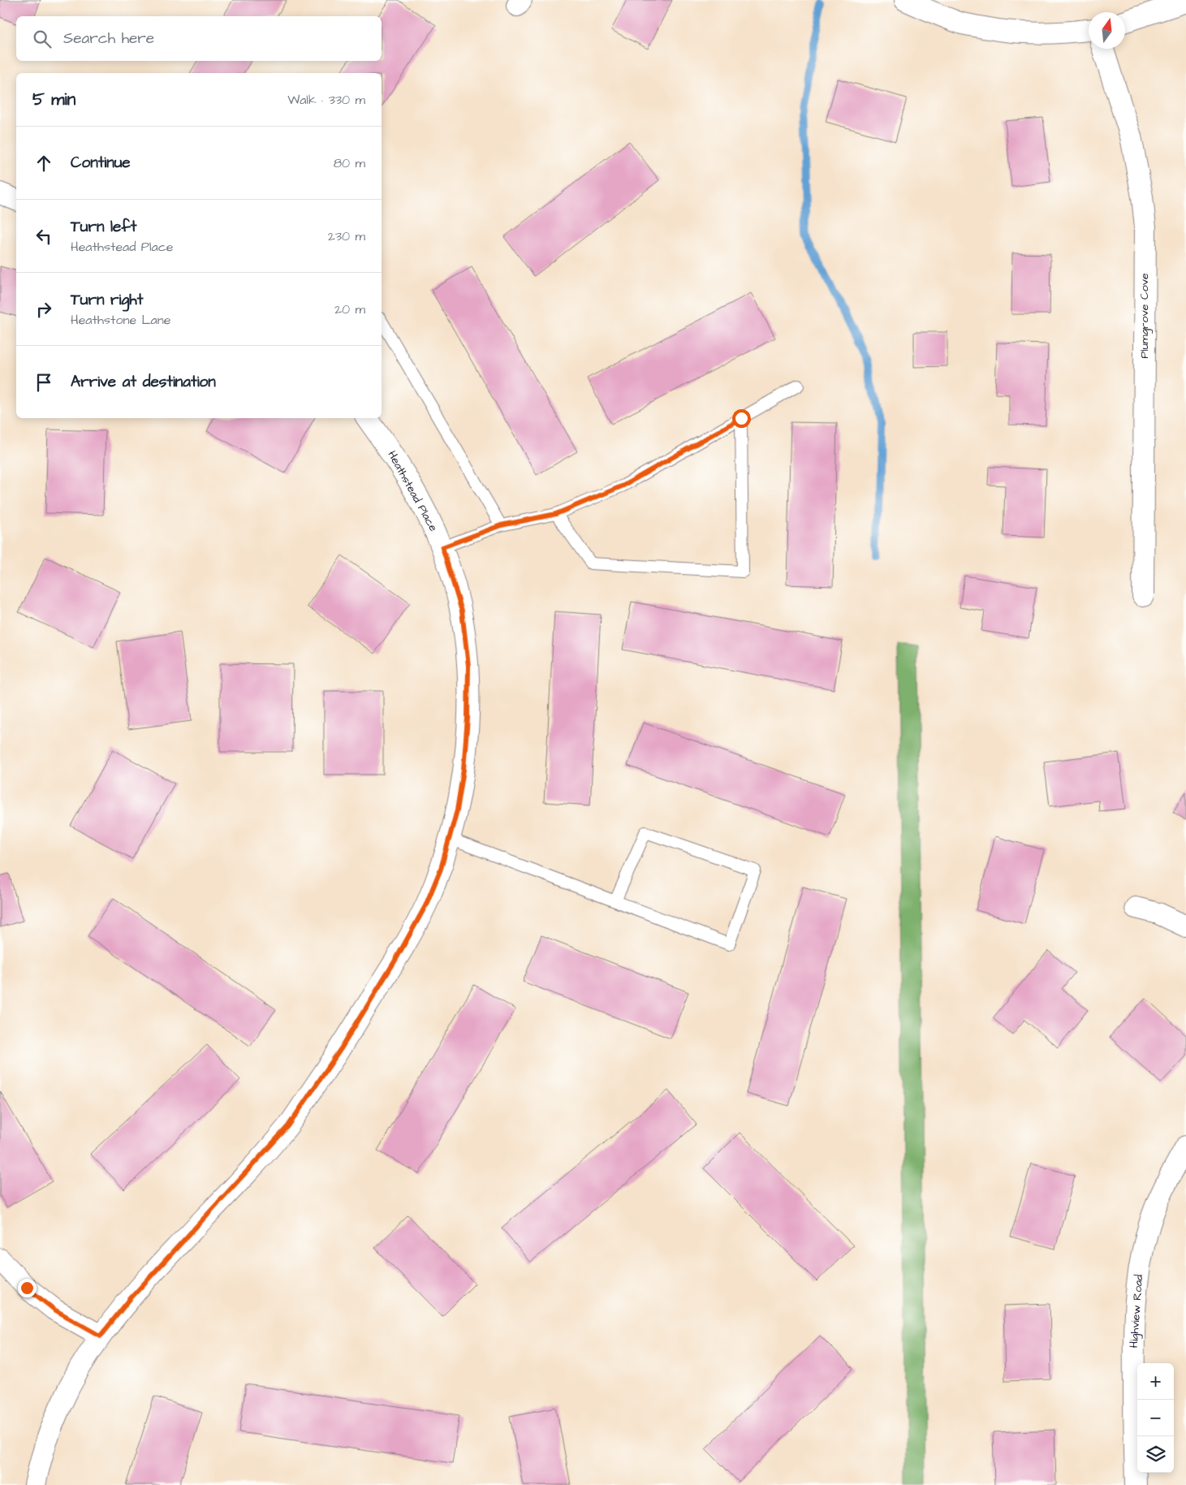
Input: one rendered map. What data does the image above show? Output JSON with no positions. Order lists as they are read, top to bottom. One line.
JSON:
{"streets":{"street":["Plumgrove Cove","Heathstead Place","Highview Road"]},"north":"top","page":{"search":"Search here","heading":["5 min","Walk · 330 m"],"list":[["Continue","80 m"],["Turn left","Heathstead Place","230 m"],["Turn right","Heathstone Lane","20 m"],"Arrive at destination"],"map_buttons":["+","−"]}}
